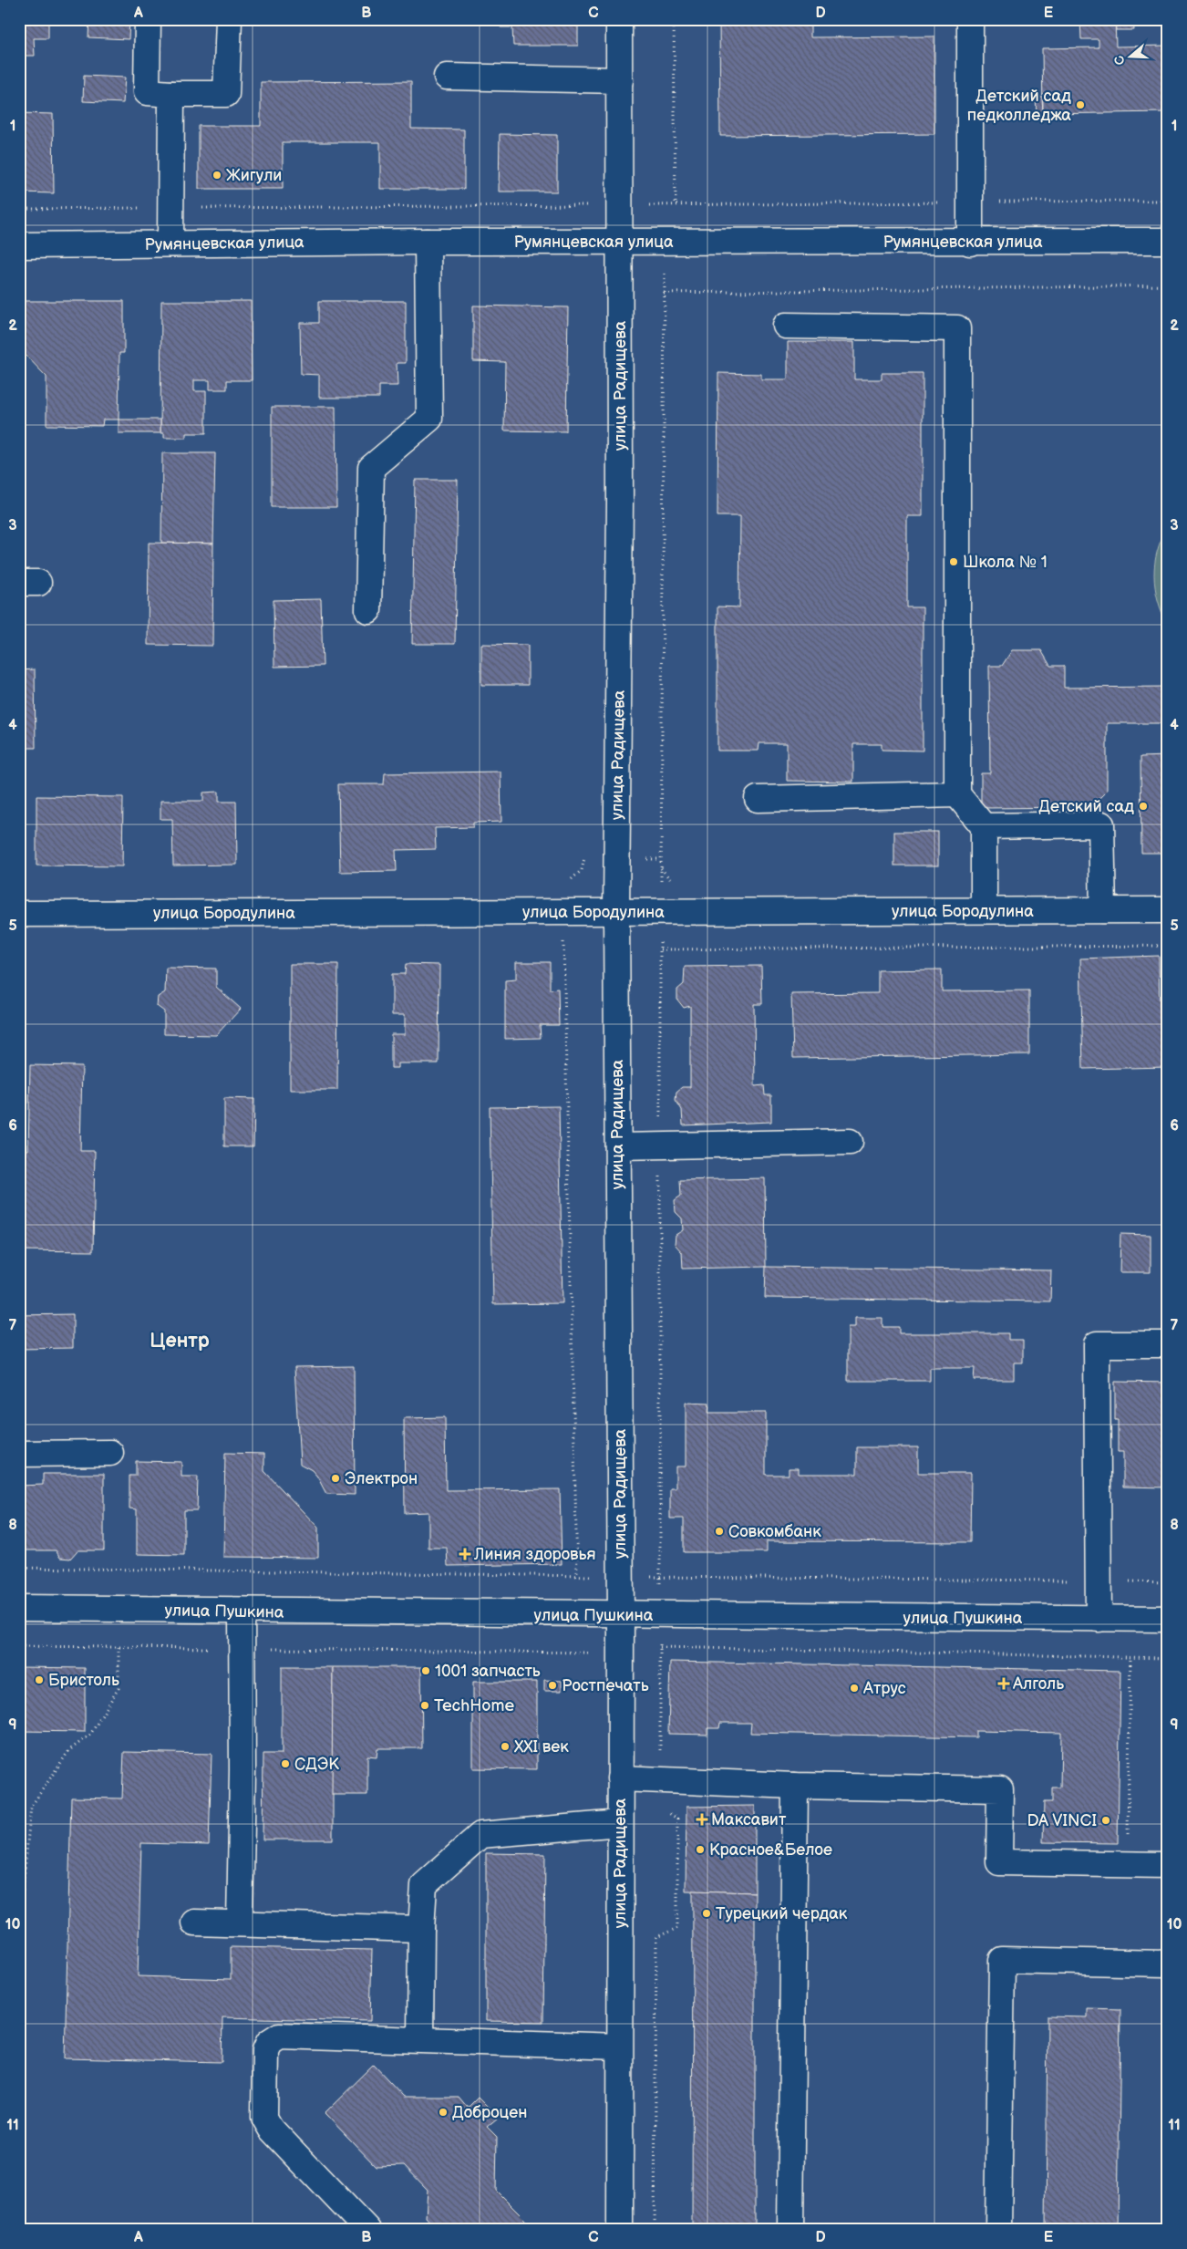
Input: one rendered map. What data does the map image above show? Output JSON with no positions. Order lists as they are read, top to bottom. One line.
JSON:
{"streets":{"street":["Румянцевская улица","улица Радищева","улица Бородулина","улица Пушкина"]},"crossings":[["Румянцевская улица","улица Радищева"],["улица Радищева","улица Бородулина"],["улица Радищева","улица Пушкина"]],"districts":["Центр"],"places":{"other":["Детский сад педколледжа","Жигули","Школа № 1","Детский сад","Электрон","Совкомбанк","1001 запчасть","Бристоль","Ростпечать","Атрус","TechHome","XXI век","СДЭК","DA VINCI","Красное&Белое","Турецкий чердак","Доброцен"],"health":["Линия здоровья","Алголь","Максавит"]},"north":"left","grid":{"columns":["A","B","C","D","E"],"rows":["1","2","3","4","5","6","7","8","9","10","11"]}}
